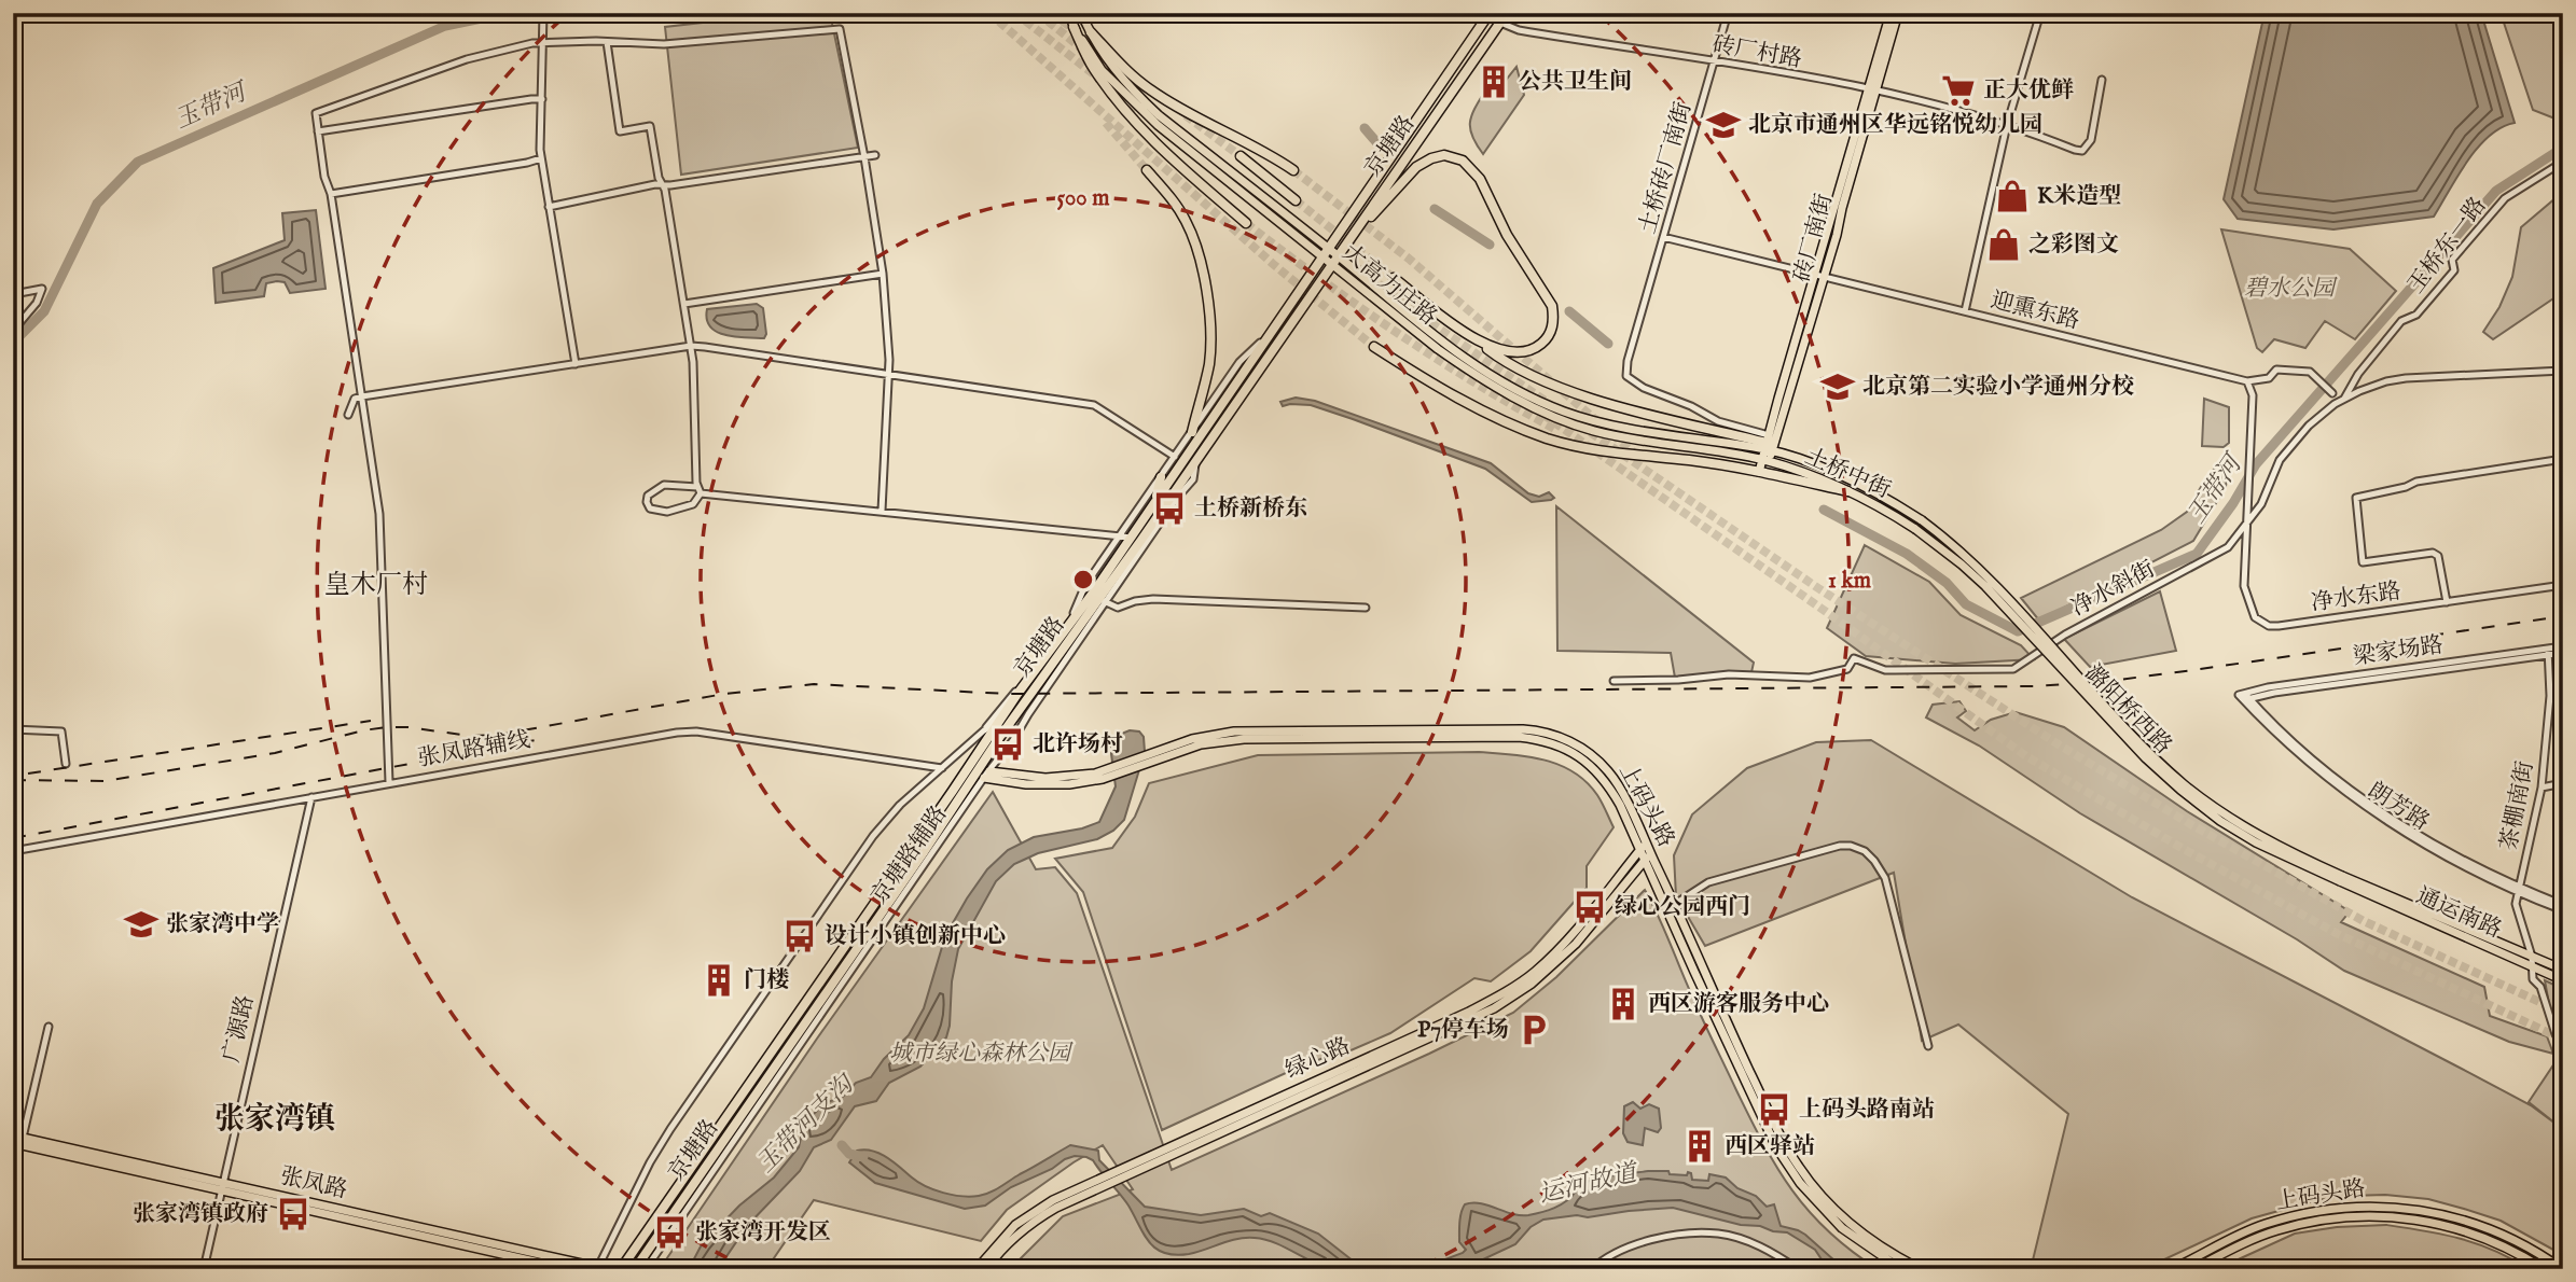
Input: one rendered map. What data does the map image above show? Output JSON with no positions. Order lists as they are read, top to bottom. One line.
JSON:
{"streets":{"highway":["京塘路"],"main road":["砖厂南街","大高力庄路","土桥中街","潞阳桥西路","上码头路","通运南路","绿心路","张凤路"],"street":["砖厂村路","土桥砖厂南街","玉桥东一路","迎熏东路","净水斜街","净水东路","梁家场路","张凤路辅线","茶棚南街","朗芳路","京塘路辅路","广源路"]},"crossings":[["砖厂村路","京塘路"],["砖厂村路","土桥砖厂南街"],["砖厂村路","砖厂南街"],["京塘路","大高力庄路"],["京塘路","京塘路辅路"],["土桥砖厂南街","砖厂南街"],["土桥砖厂南街","大高力庄路"],["土桥砖厂南街","迎熏东路"],["砖厂南街","大高力庄路"],["砖厂南街","迎熏东路"],["砖厂南街","土桥中街"],["玉桥东一路","净水斜街"],["大高力庄路","土桥中街"],["大高力庄路","潞阳桥西路"],["迎熏东路","净水东路"],["土桥中街","潞阳桥西路"],["净水斜街","净水东路"],["梁家场路","茶棚南街"],["梁家场路","朗芳路"],["潞阳桥西路","通运南路"],["张凤路辅线","京塘路辅路"],["张凤路辅线","广源路"],["上码头路","京塘路辅路"],["上码头路","绿心路"],["茶棚南街","朗芳路"],["茶棚南街","通运南路"],["京塘路辅路","张凤路"],["广源路","张凤路"]],"districts":["皇木厂村","张家湾镇"],"water":["玉带河","玉带河支沟","运河故道"],"parks":["碧水公园","城市绿心森林公园"],"places":{"building":["公共卫生间","门楼","西区游客服务中心","西区驿站"],"supermarket":["正大优鲜"],"school or university":["北京市通州区华远铭悦幼儿园","北京第二实验小学通州分校","张家湾中学"],"shop":["K米造型","之彩图文"],"bus stop":["土桥新桥东","北许场村","绿心公园西门","设计小镇创新中心","上码头路南站","张家湾镇政府","张家湾开发区"],"parking":["P7停车场"]},"rings":["500 m","1 km"]}
